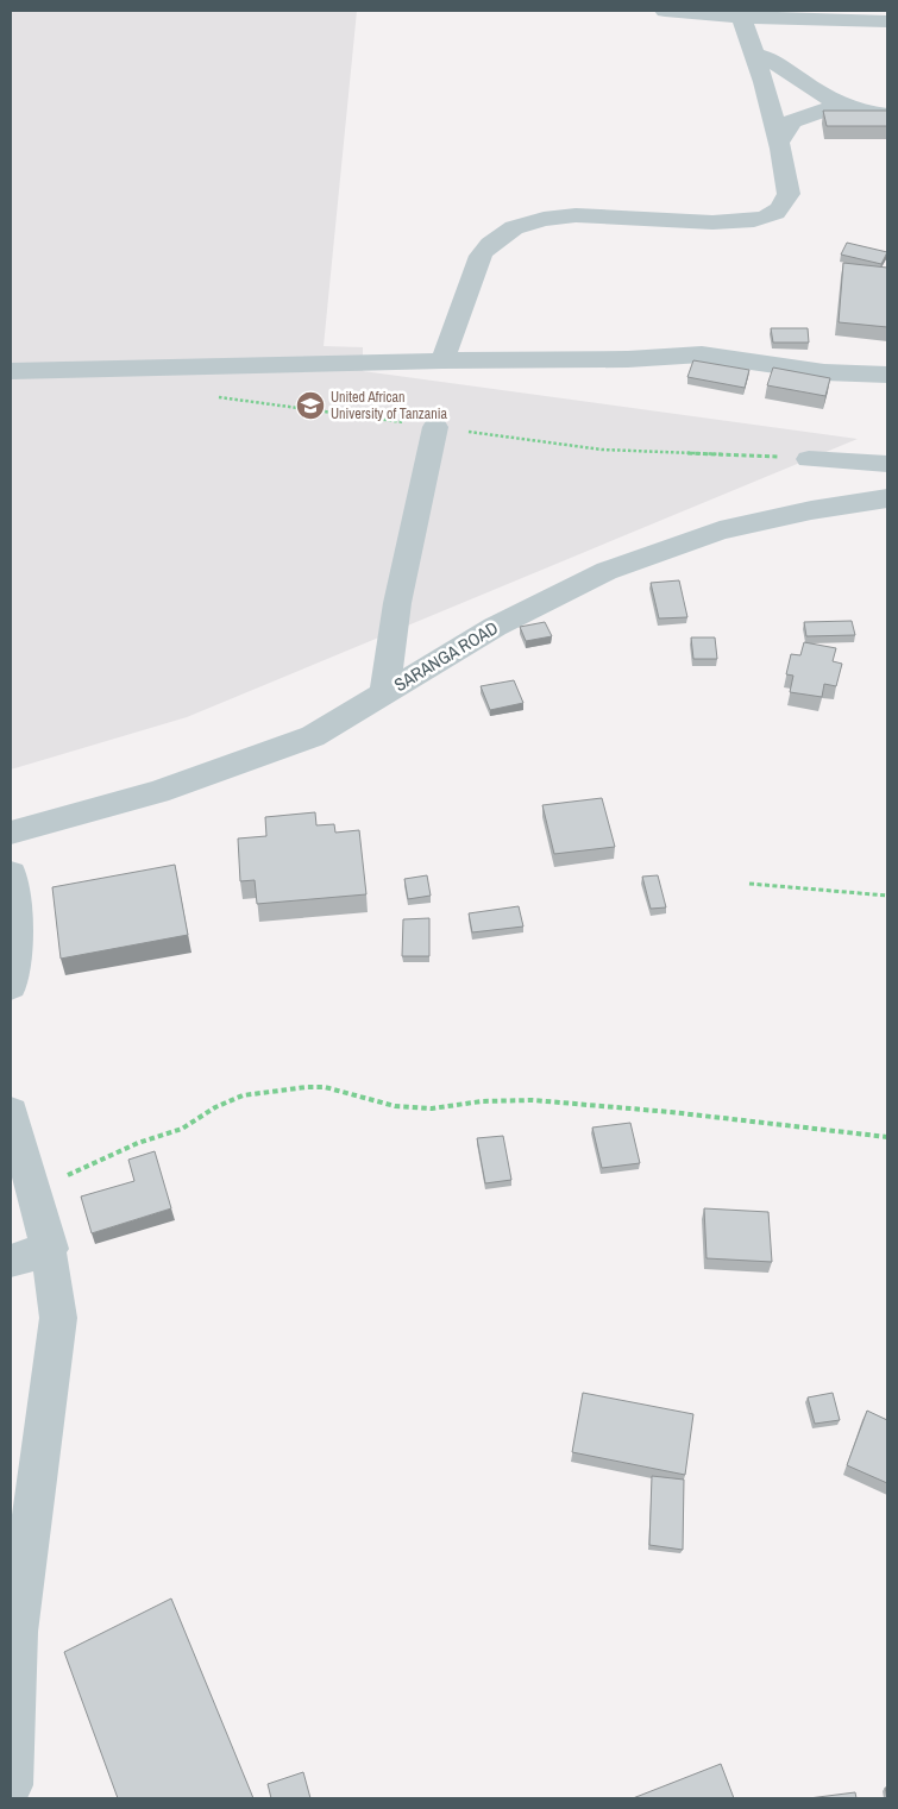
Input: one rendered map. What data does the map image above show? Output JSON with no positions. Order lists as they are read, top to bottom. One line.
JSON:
{"streets":{"street":["SARANGA ROAD"]},"places":{"school or university":["United African University of Tanzania"]}}
